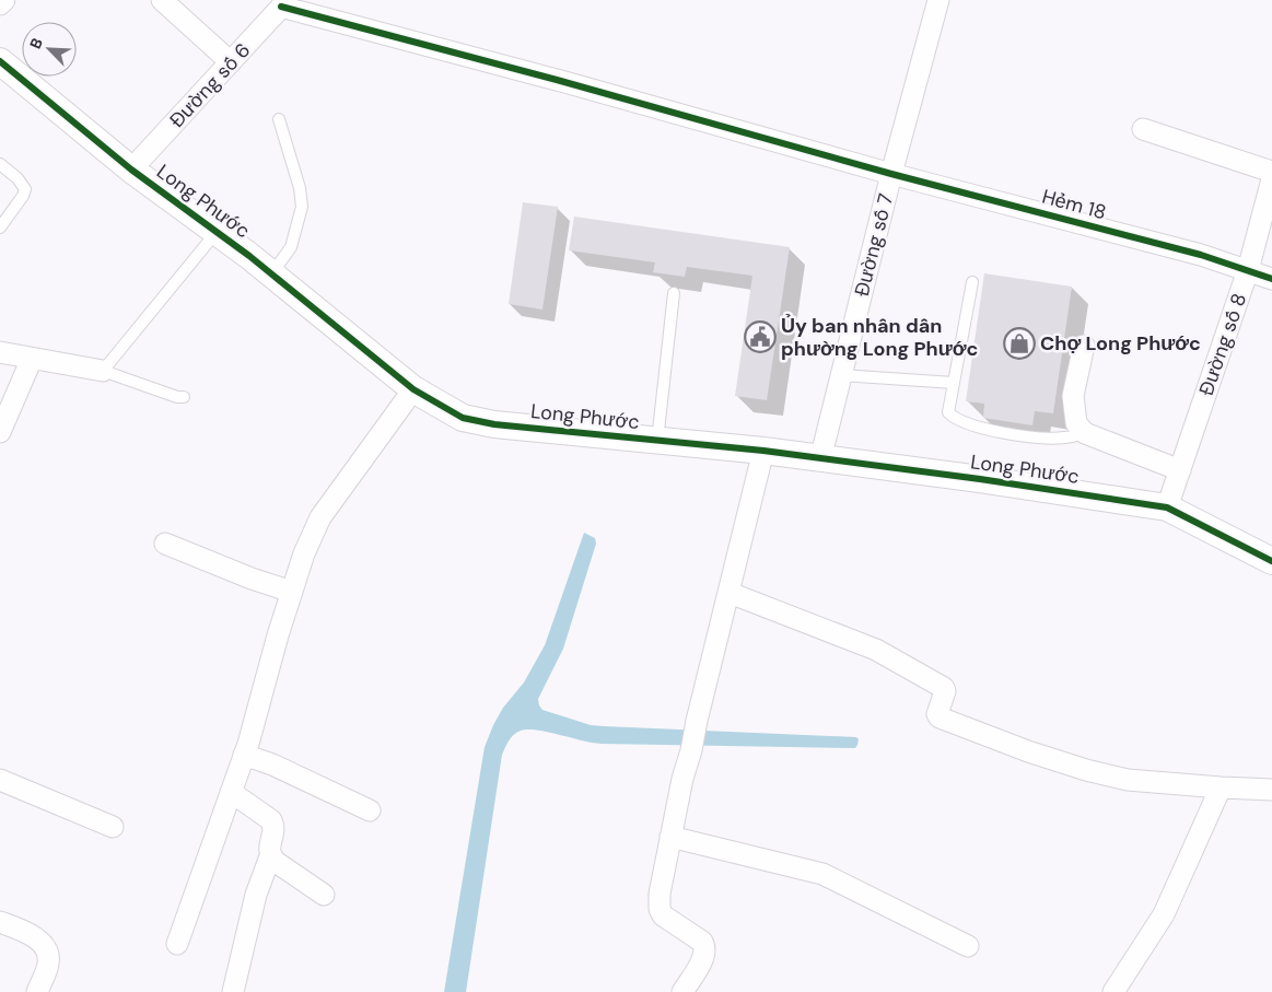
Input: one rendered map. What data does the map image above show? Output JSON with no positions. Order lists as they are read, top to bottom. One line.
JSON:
{"streets":{"street":["Đường số 6","Long Phước","Hẻm 18","Đường số 7","Đường số 8"]},"crossings":[["Đường số 6","Long Phước"],["Đường số 6","Hẻm 18"],["Long Phước","Đường số 7"],["Long Phước","Đường số 8"],["Hẻm 18","Đường số 7"],["Hẻm 18","Đường số 8"]],"places":{"public building":["Ủy ban nhân dân phường Long Phước"],"shop":["Chợ Long Phước"]},"north":"top left"}
